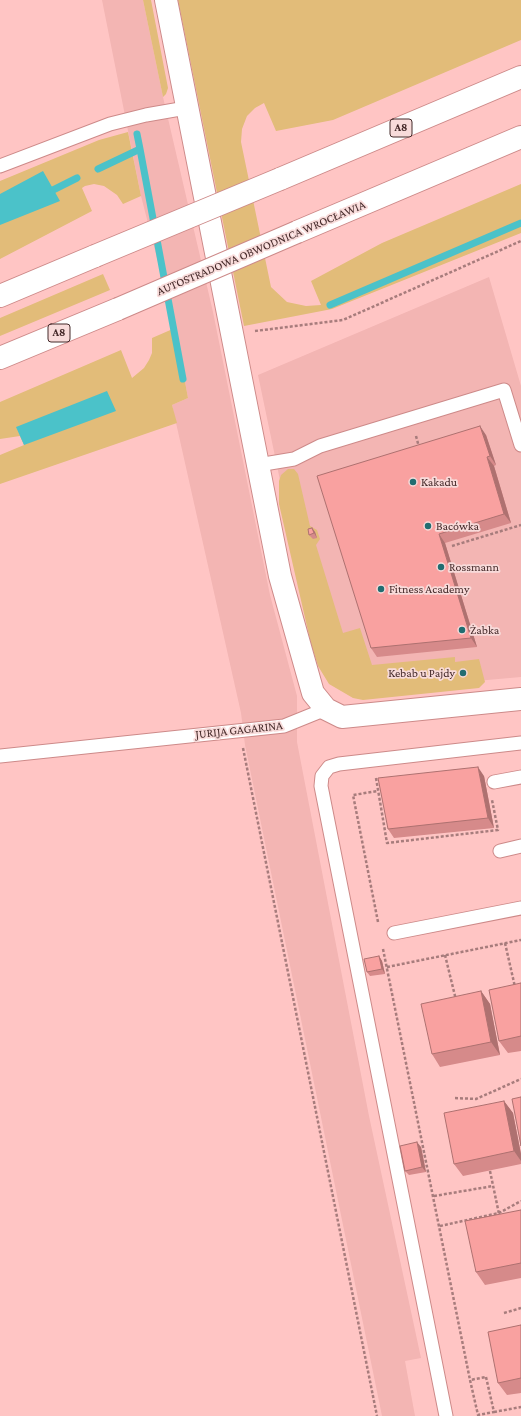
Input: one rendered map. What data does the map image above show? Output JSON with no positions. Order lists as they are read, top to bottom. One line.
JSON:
{"streets":{"main road":["A8","AUTOSTRADOWA OBWODNICA WROCŁAWIA"],"lane":["JURIJA GAGARINA"]},"places":["Kakadu","Bacówka","Rossmann","Fitness Academy","Żabka","Kebab u Pajdy"]}
